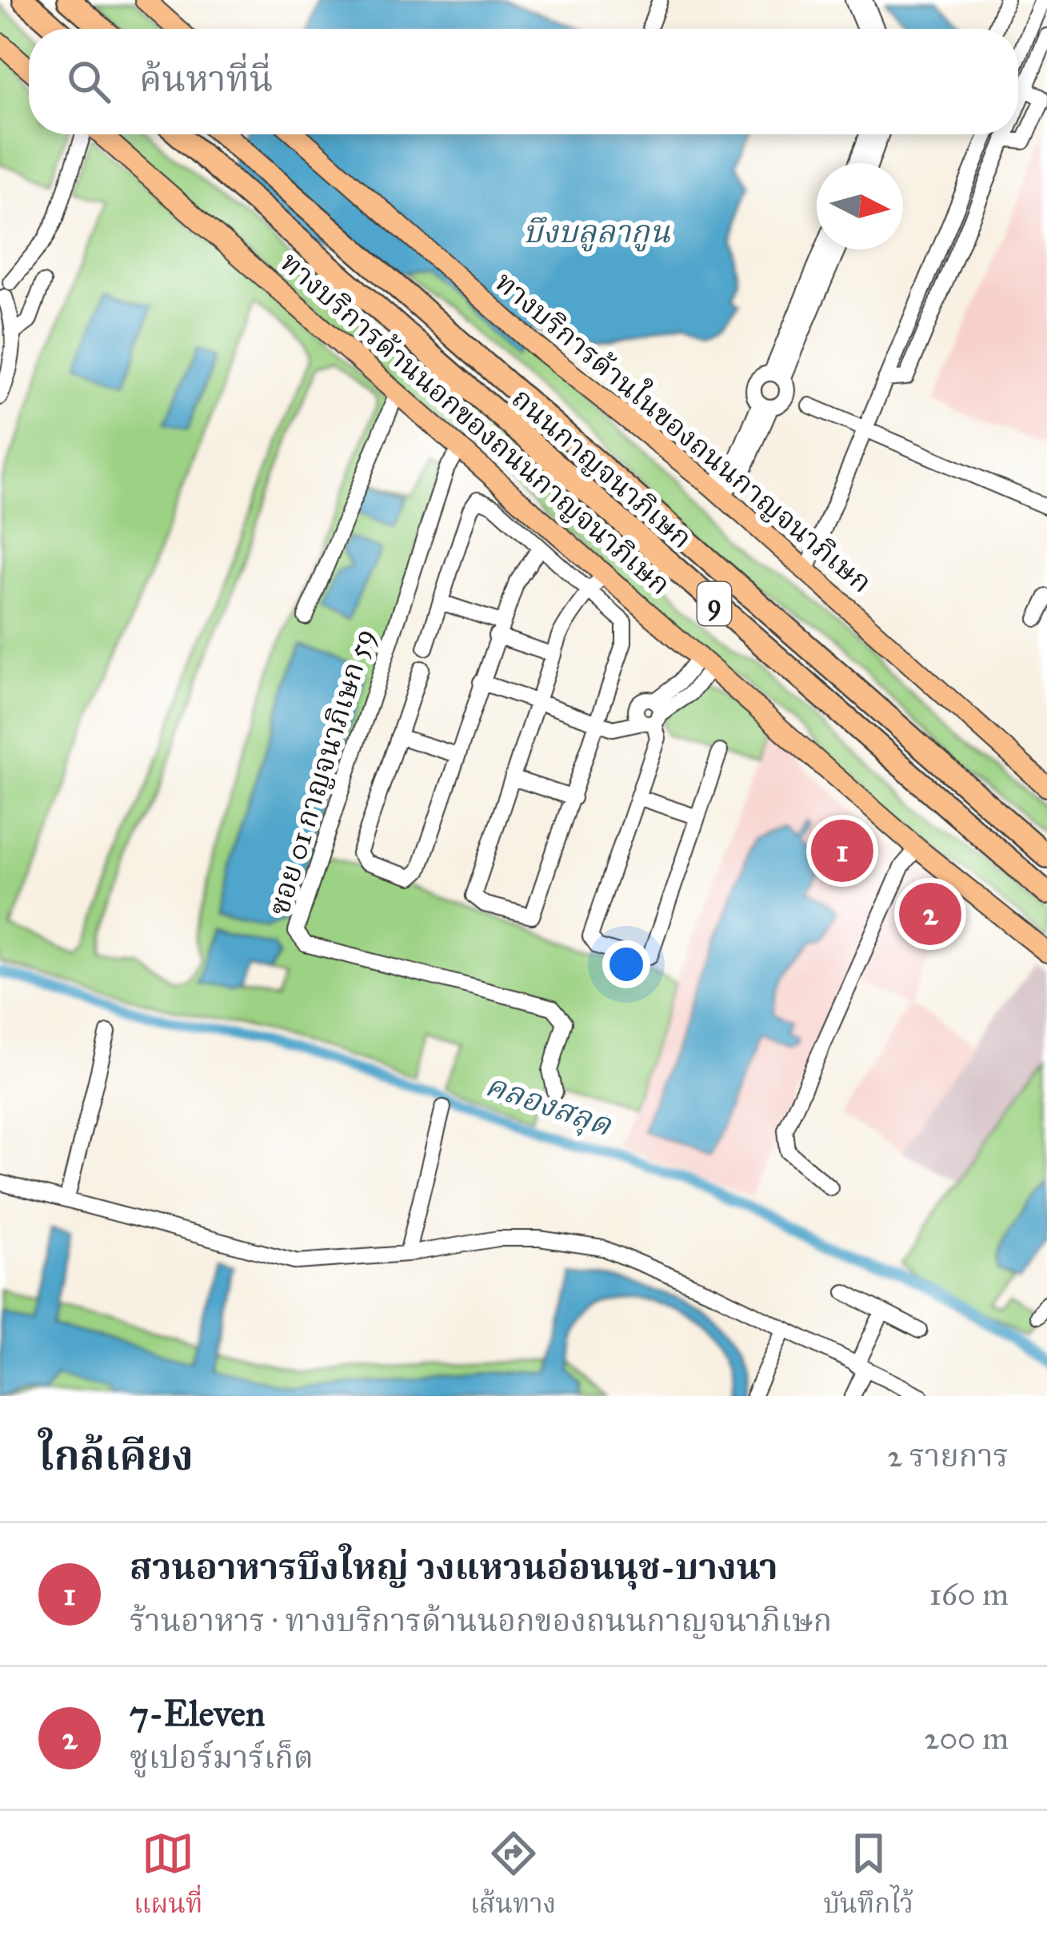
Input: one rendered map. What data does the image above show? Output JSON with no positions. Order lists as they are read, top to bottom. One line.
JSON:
{"streets":{"highway":["ถนนกาญจนาภิเษก","9"],"main road":["ทางบริการด้านนอกของถนนกาญจนาภิเษก","ทางบริการด้านในของถนนกาญจนาภิเษก"],"street":["ซอย 01 กาญจนาภิเษก 59"]},"crossings":[["ทางบริการด้านนอกของถนนกาญจนาภิเษก","ซอย 01 กาญจนาภิเษก 59"]],"water":["บึงบลูลากูน","คลองสลุด"],"north":"right","page":{"search":"ค้นหาที่นี่","pins":["1","2"],"heading":["ใกล้เคียง","2 รายการ"],"list":[{"mark":"1","name":"สวนอาหารบึงใหญ่ วงแหวนอ่อนนุช-บางนา","note":"ร้านอาหาร · ทางบริการด้านนอกของถนนกาญจนาภิเษก","value":"160 m"},{"mark":"2","name":"7-Eleven","note":"ซูเปอร์มาร์เก็ต","value":"200 m"}],"nav":["แผนที่","เส้นทาง","บันทึกไว้"]}}
